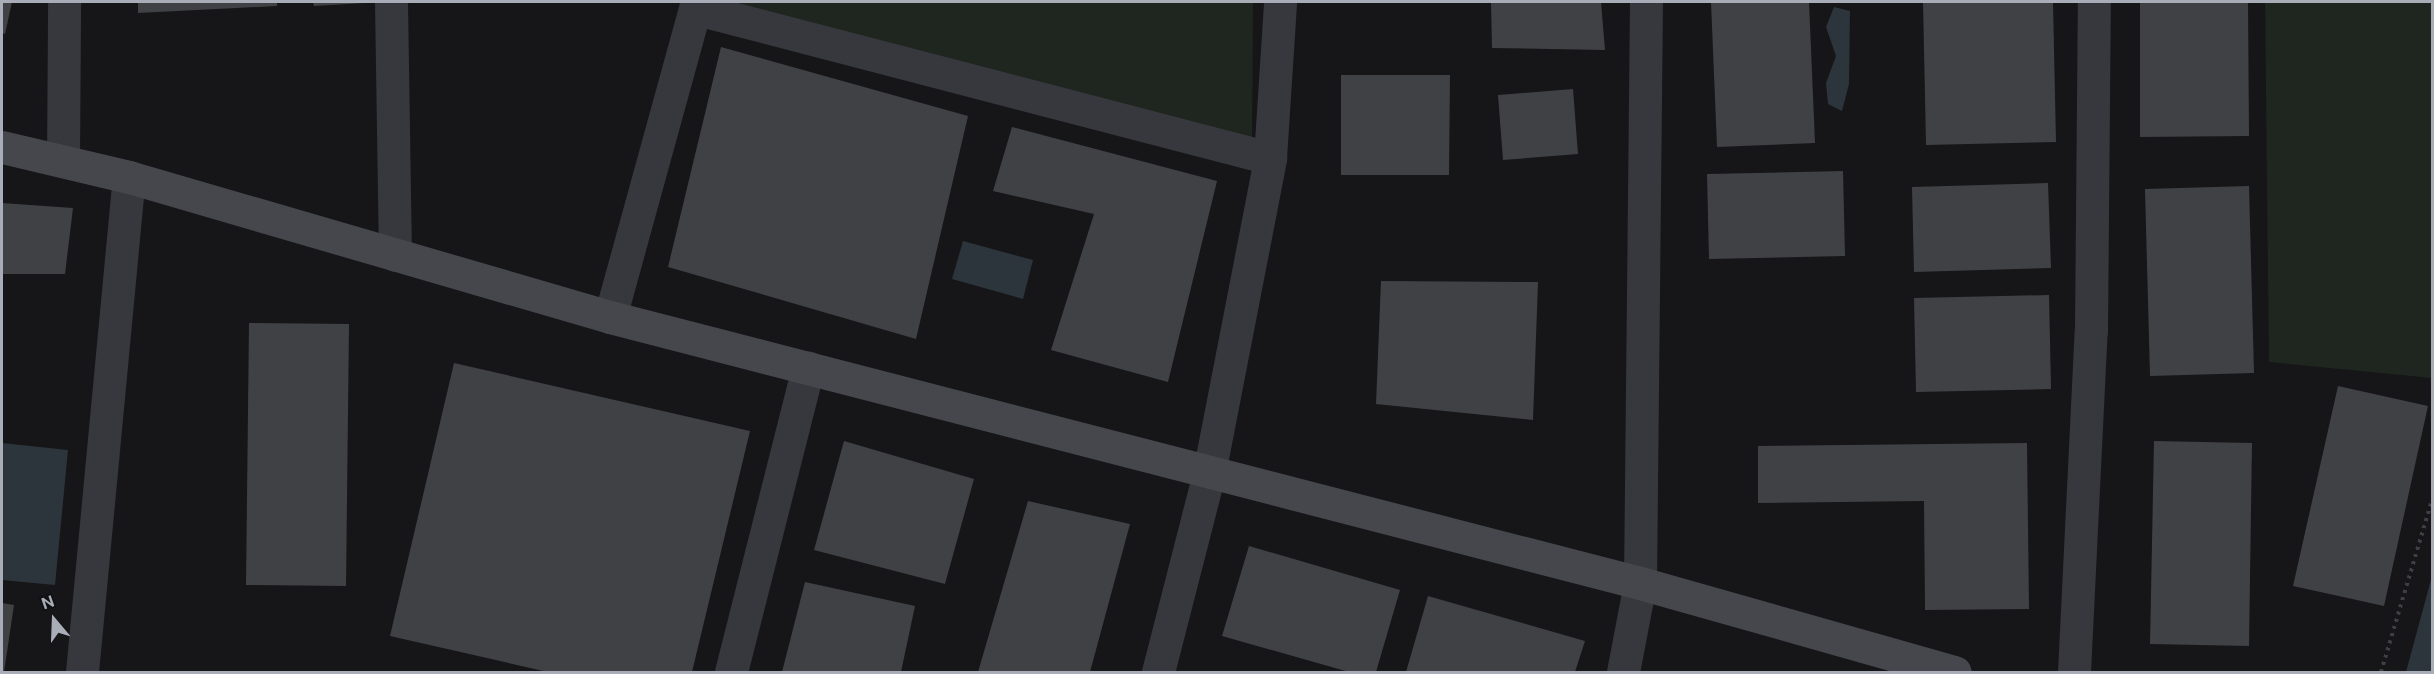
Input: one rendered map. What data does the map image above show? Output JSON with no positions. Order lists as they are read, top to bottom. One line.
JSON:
{"north":"top"}
